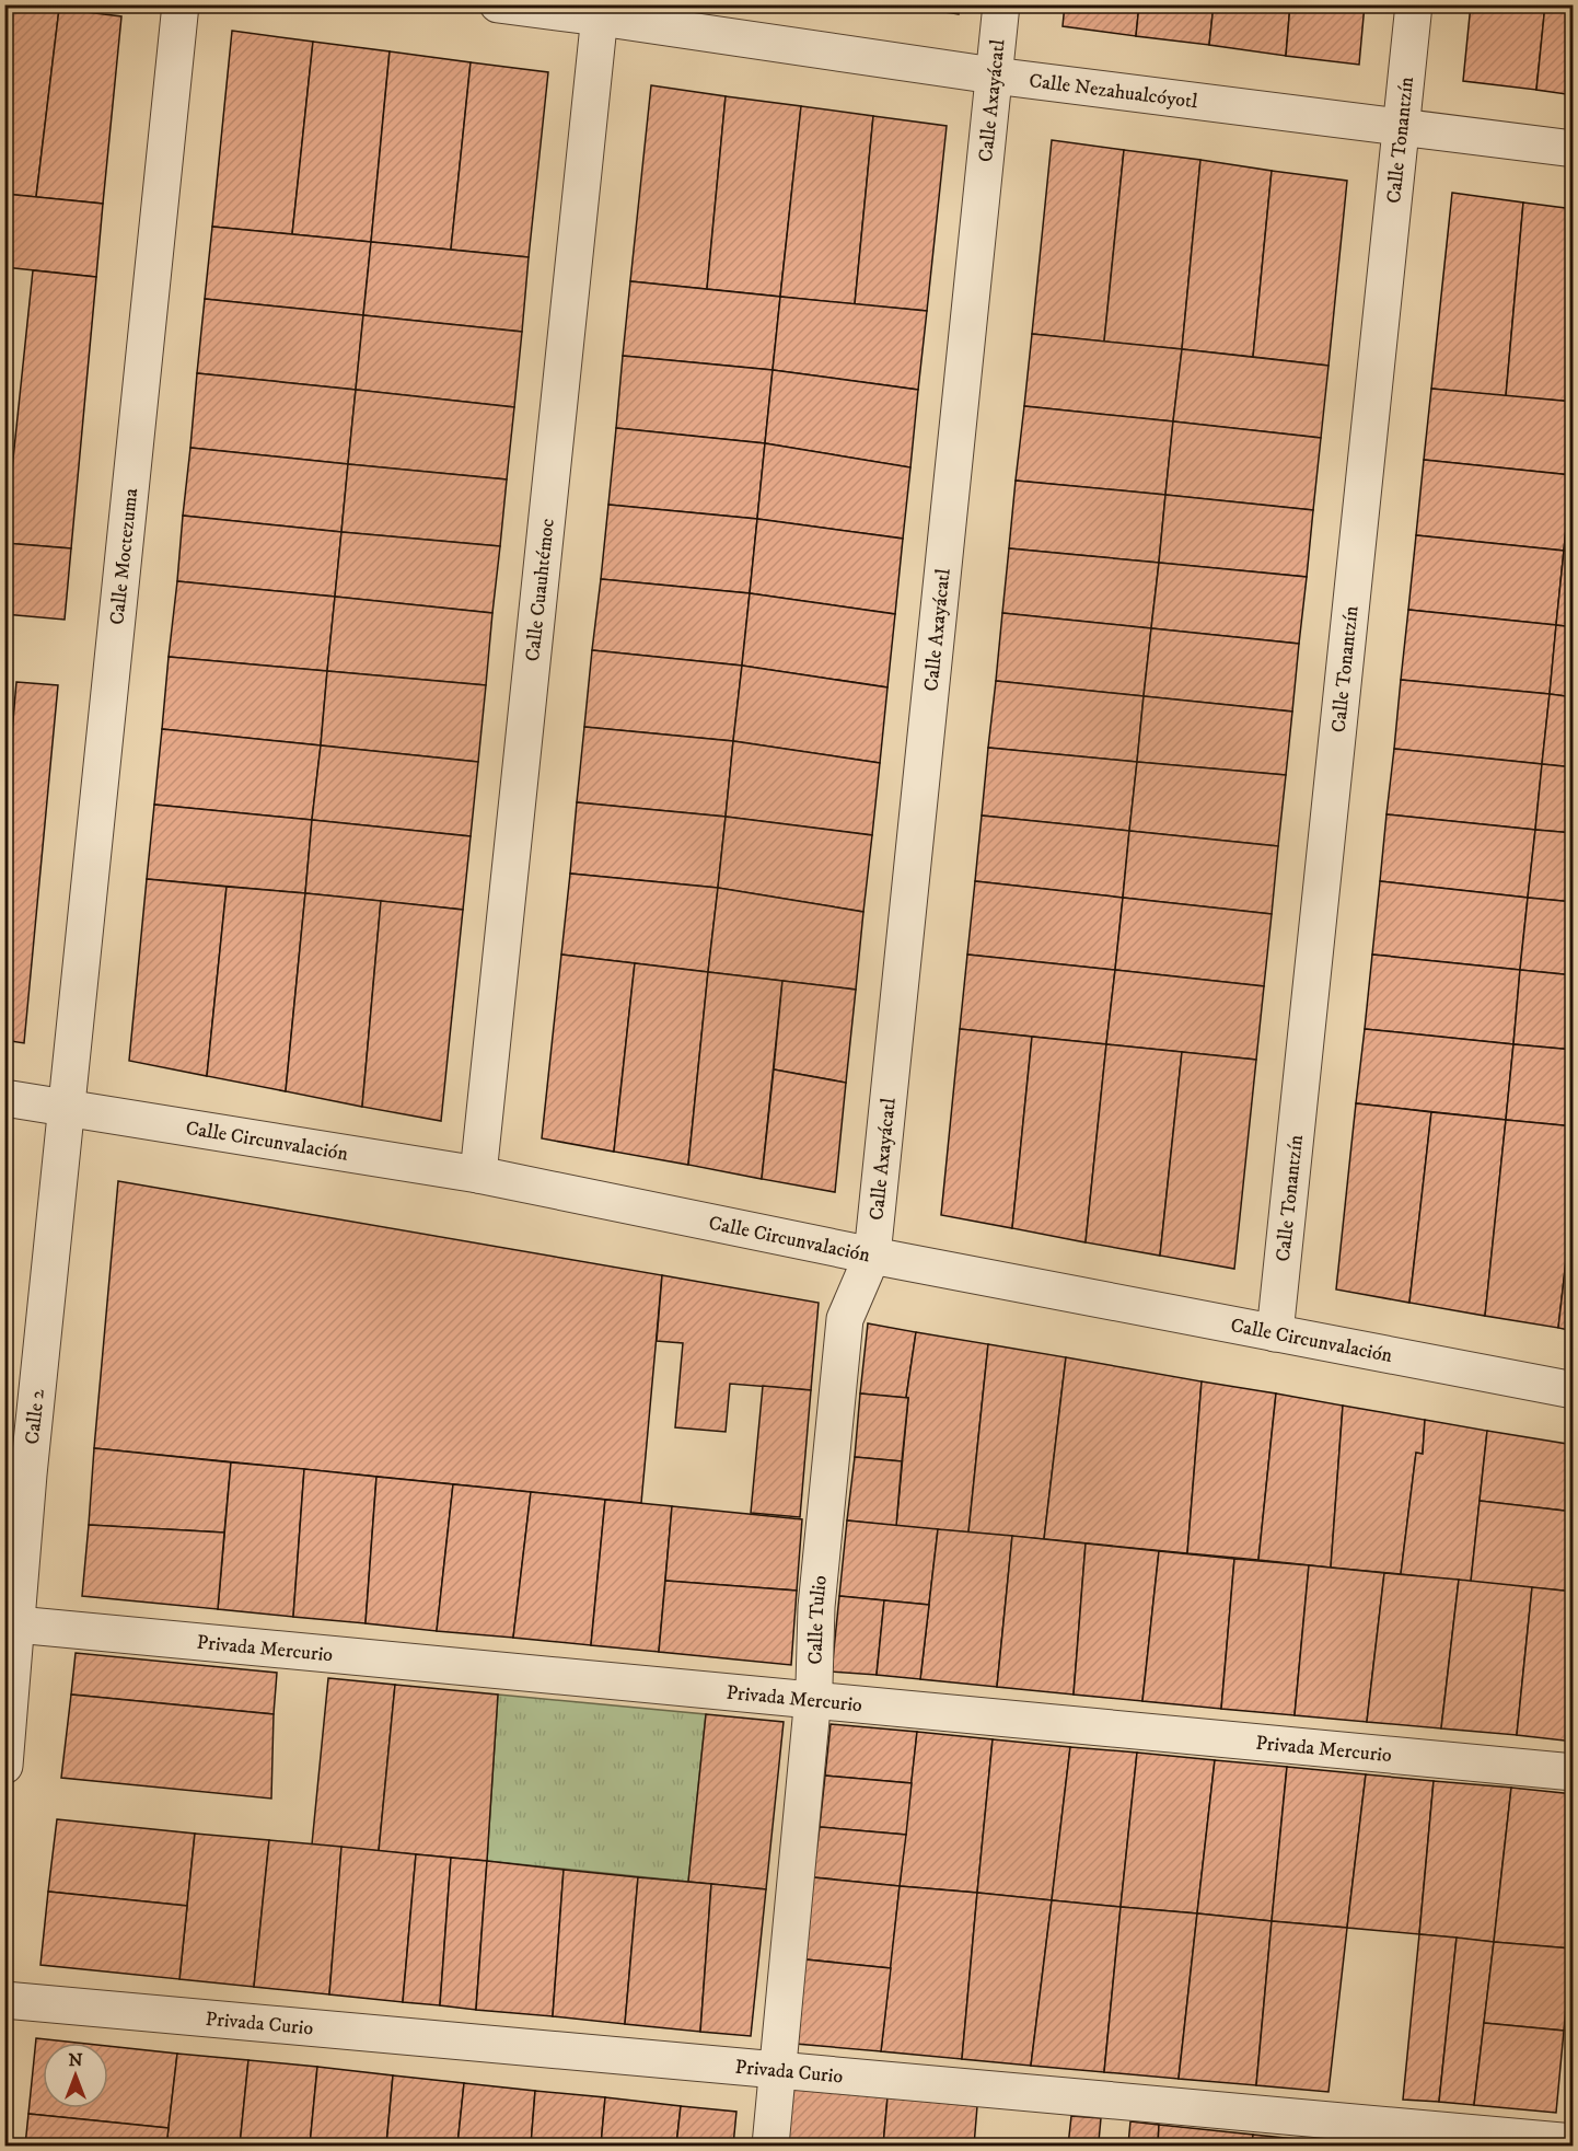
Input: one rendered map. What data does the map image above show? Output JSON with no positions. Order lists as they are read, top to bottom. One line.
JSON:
{"streets":{"street":["Calle Nezahualcóyotl","Calle Axayácatl","Calle Tonantzín","Calle Moctezuma","Calle Cuauhtémoc","Calle Circunvalación","Calle 2","Calle Tulio","Privada Mercurio","Privada Curio"]},"crossings":[["Calle Nezahualcóyotl","Calle Axayácatl"],["Calle Nezahualcóyotl","Calle Tonantzín"],["Calle Nezahualcóyotl","Calle Cuauhtémoc"],["Calle Axayácatl","Calle Circunvalación"],["Calle Axayácatl","Calle Tulio"],["Calle Tonantzín","Calle Circunvalación"],["Calle Moctezuma","Calle Circunvalación"],["Calle Moctezuma","Calle 2"],["Calle Cuauhtémoc","Calle Circunvalación"],["Calle Circunvalación","Calle 2"],["Calle Circunvalación","Calle Tulio"],["Calle 2","Privada Mercurio"],["Calle Tulio","Privada Mercurio"],["Calle Tulio","Privada Curio"]],"north":"top"}
